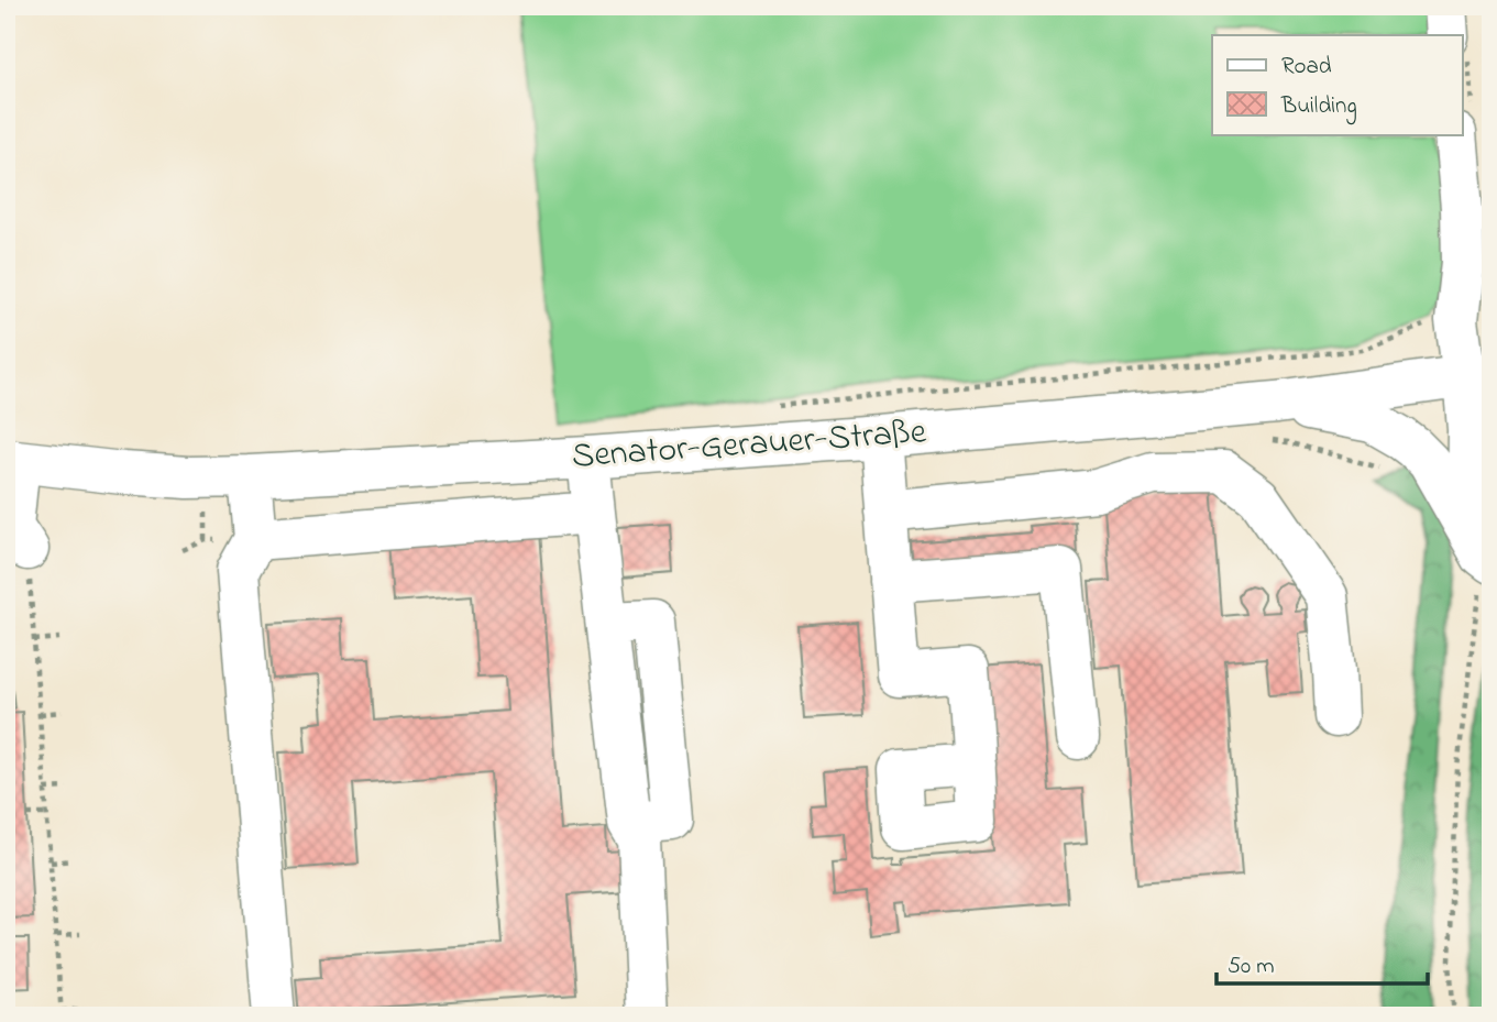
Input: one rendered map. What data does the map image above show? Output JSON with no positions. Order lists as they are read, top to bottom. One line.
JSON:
{"streets":{"street":["Senator-Gerauer-Straße"]},"legend":["Road","Building"],"scale_bar":"50 m"}
